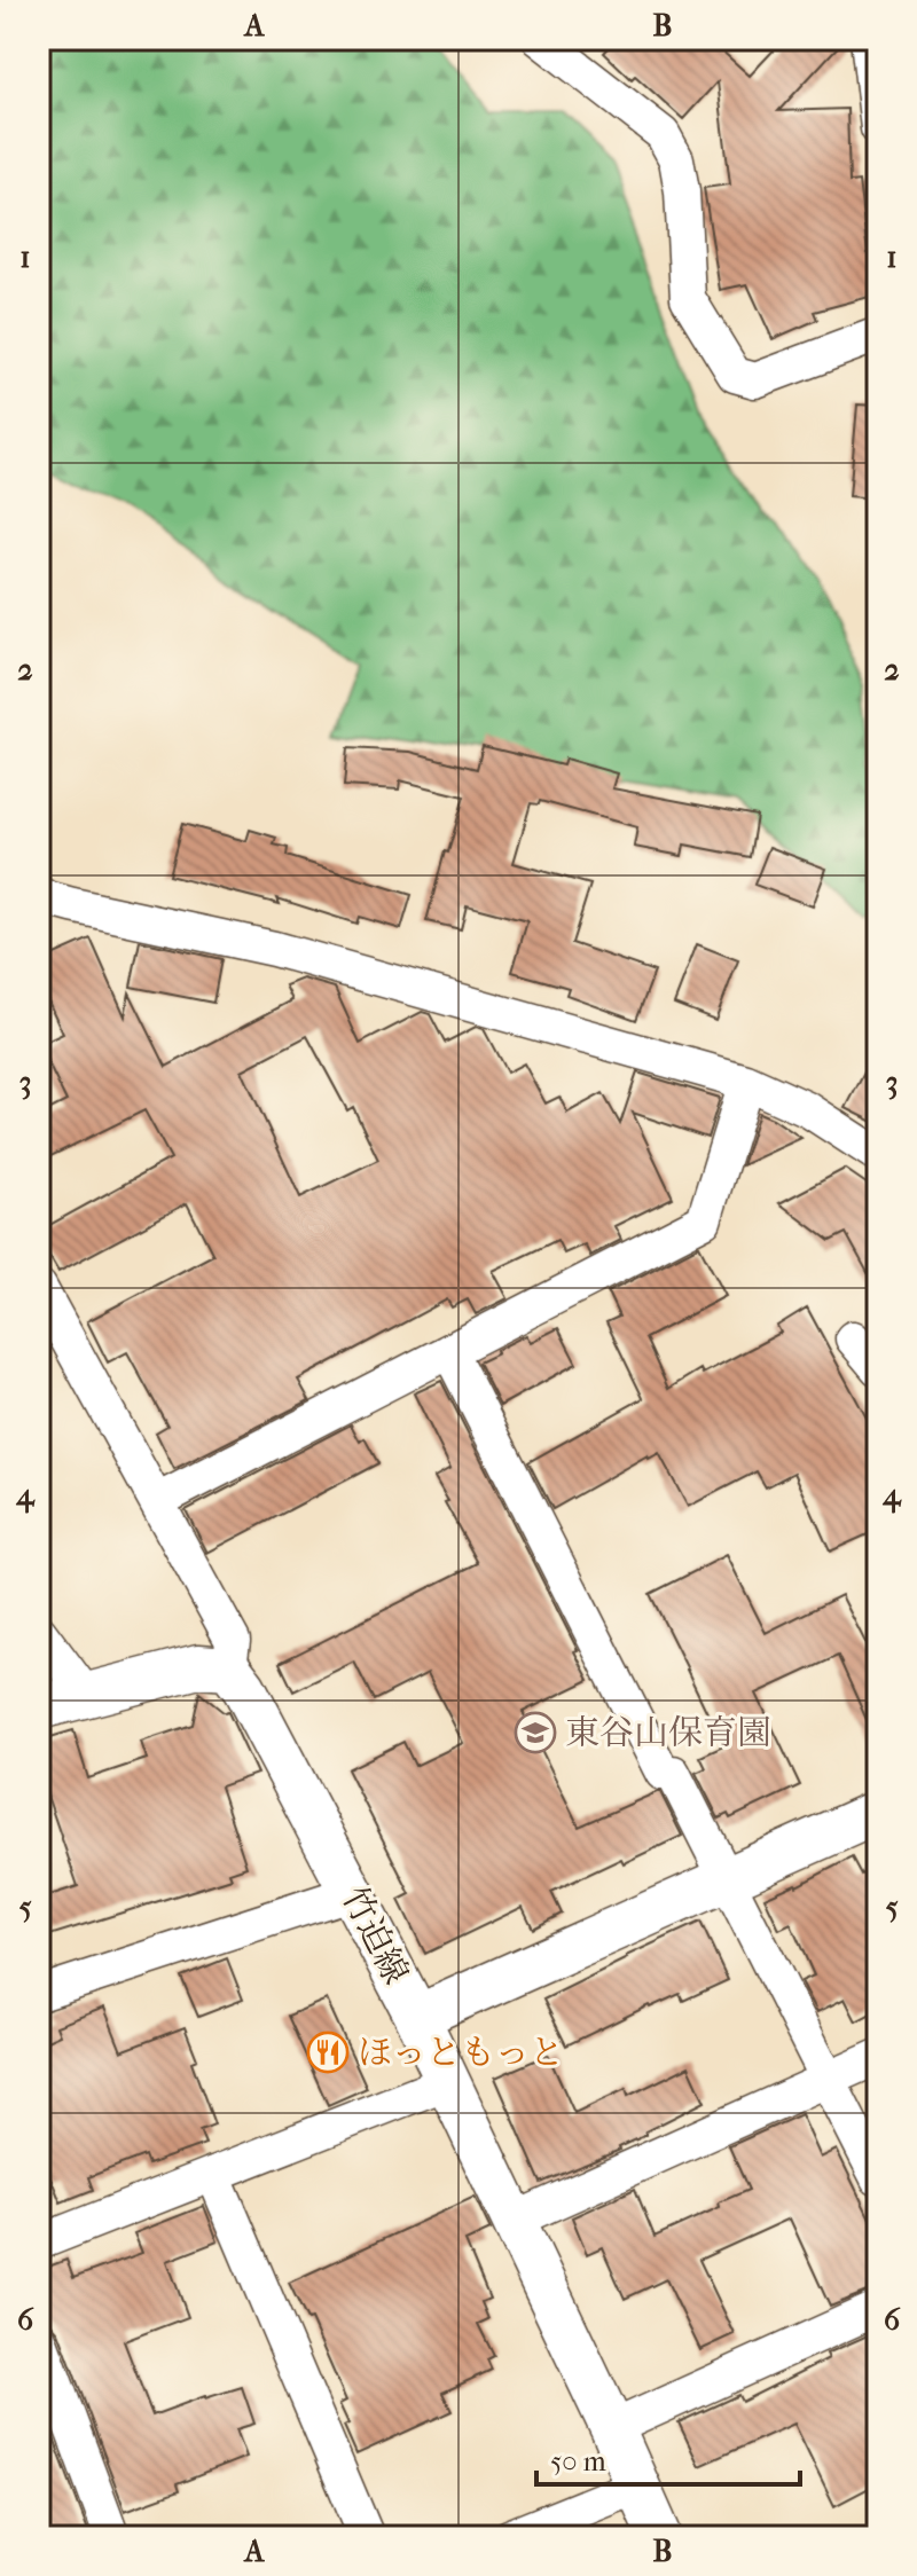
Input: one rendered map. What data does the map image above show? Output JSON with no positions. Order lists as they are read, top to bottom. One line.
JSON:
{"streets":{"street":["竹迫線"]},"places":{"school or university":["東谷山保育園"],"restaurant":["ほっともっと"]},"scale_bar":"50 m","grid":{"columns":["A","B"],"rows":["1","2","3","4","5","6"]}}
